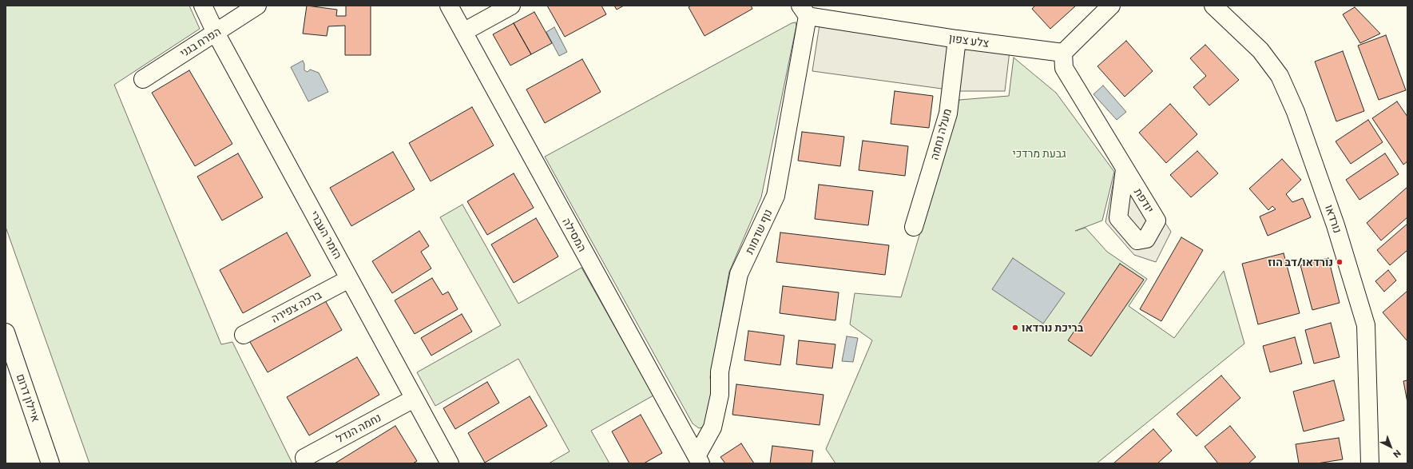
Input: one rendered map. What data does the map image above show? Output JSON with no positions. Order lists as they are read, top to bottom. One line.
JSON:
{"streets":{"main road":["צלע צפון","הפרח בגני","מעלה נחמה","נורדאו","נוף שדמות","הזמר העברי","המסילה","ברכה צפירה","איילון דרום","נחמה הנדל"]},"crossings":[["צלע צפון","מעלה נחמה"],["צלע צפון","נוף שדמות"],["הפרח בגני","הזמר העברי"],["נוף שדמות","המסילה"],["הזמר העברי","ברכה צפירה"],["הזמר העברי","נחמה הנדל"]],"parks":["גבעת מרדכי"],"places":["נורדאו/דב הוז","בריכת נורדאו"],"north":"bottom right"}
